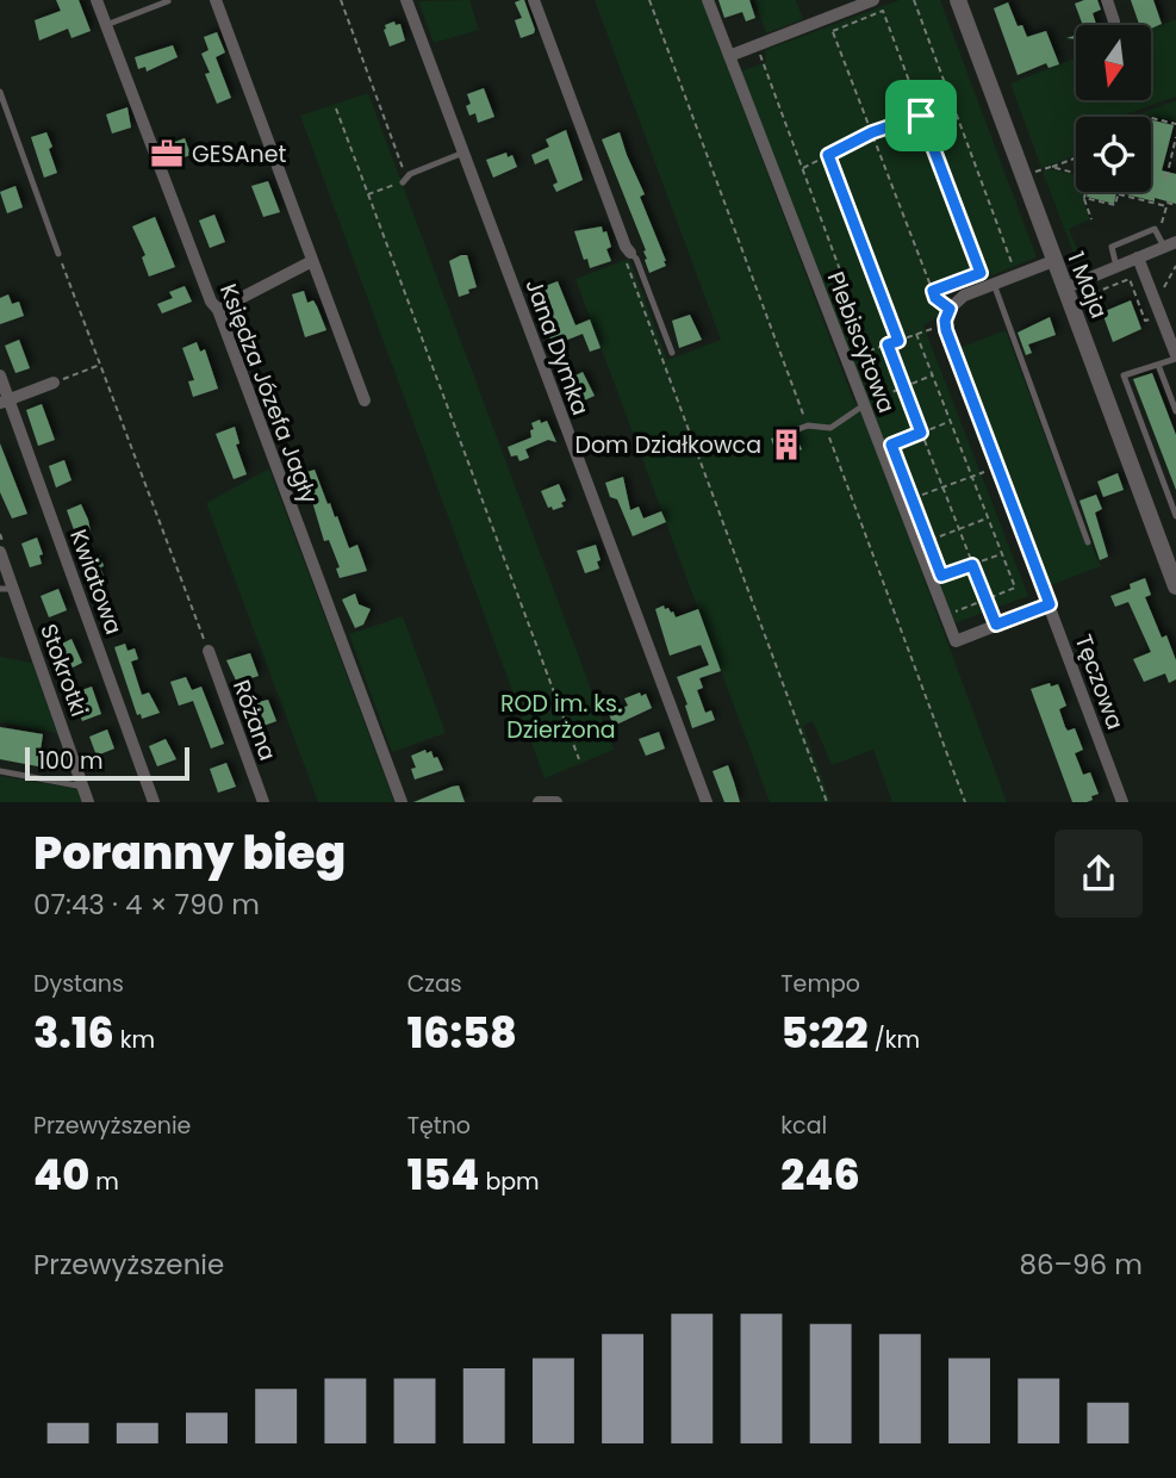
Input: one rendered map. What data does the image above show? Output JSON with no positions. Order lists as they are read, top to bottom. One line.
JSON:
{"streets":{"street":["1 Maja","Plebiscytowa","Jana Dymka","Księdza Józefa Jagły","Kwiatowa","Stokrotki","Tęczowa","Różana"]},"crossings":[["Plebiscytowa","Tęczowa"]],"parks":["ROD im. ks. Dzierżona"],"places":{"office":["GESAnet"],"building":["Dom Działkowca"]},"scale_bar":"100 m","north":"bottom","page":{"scale":"100 m","heading":["Poranny bieg","07:43 · 4 × 790 m"],"stats":[["Dystans","3.16 km"],["Czas","16:58"],["Tempo","5:22 /km"],["Przewyższenie","40 m"],["Tętno","154 bpm"],["kcal","246"]],"chart":["Przewyższenie","86–96 m"]}}
